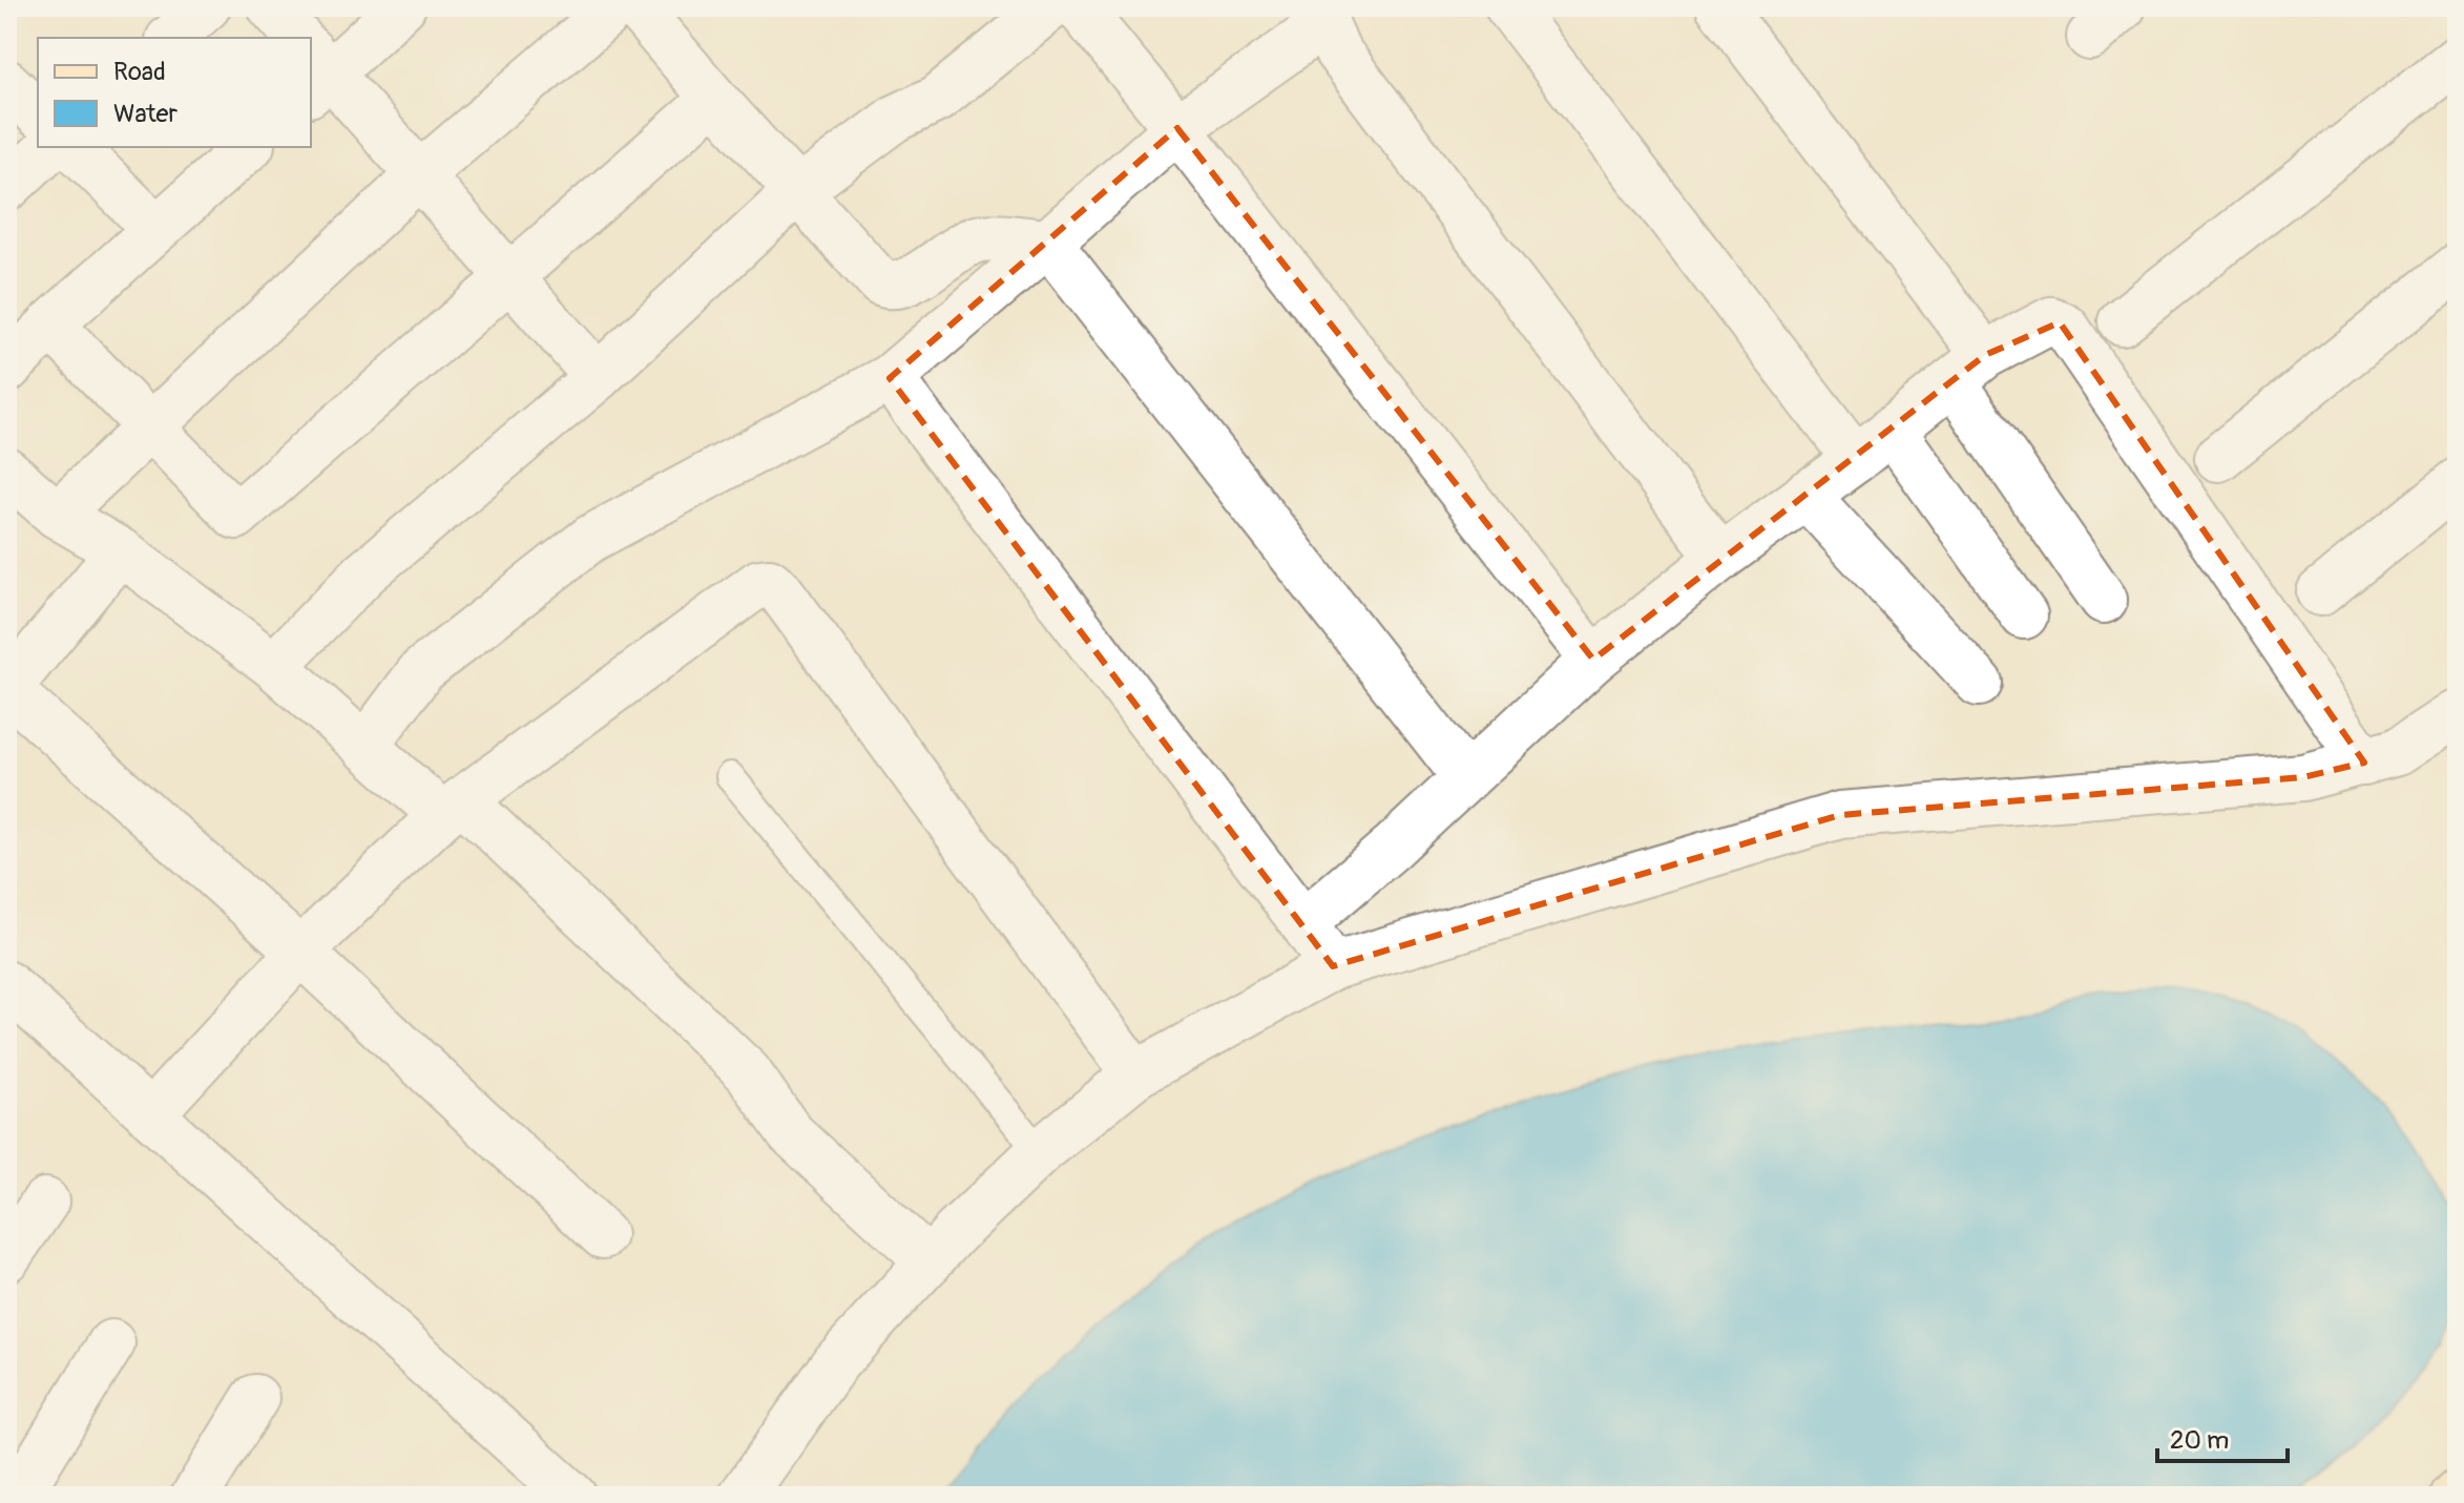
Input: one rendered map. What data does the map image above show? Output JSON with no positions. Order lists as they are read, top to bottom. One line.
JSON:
{"legend":["Road","Water"],"scale_bar":"20 m"}
